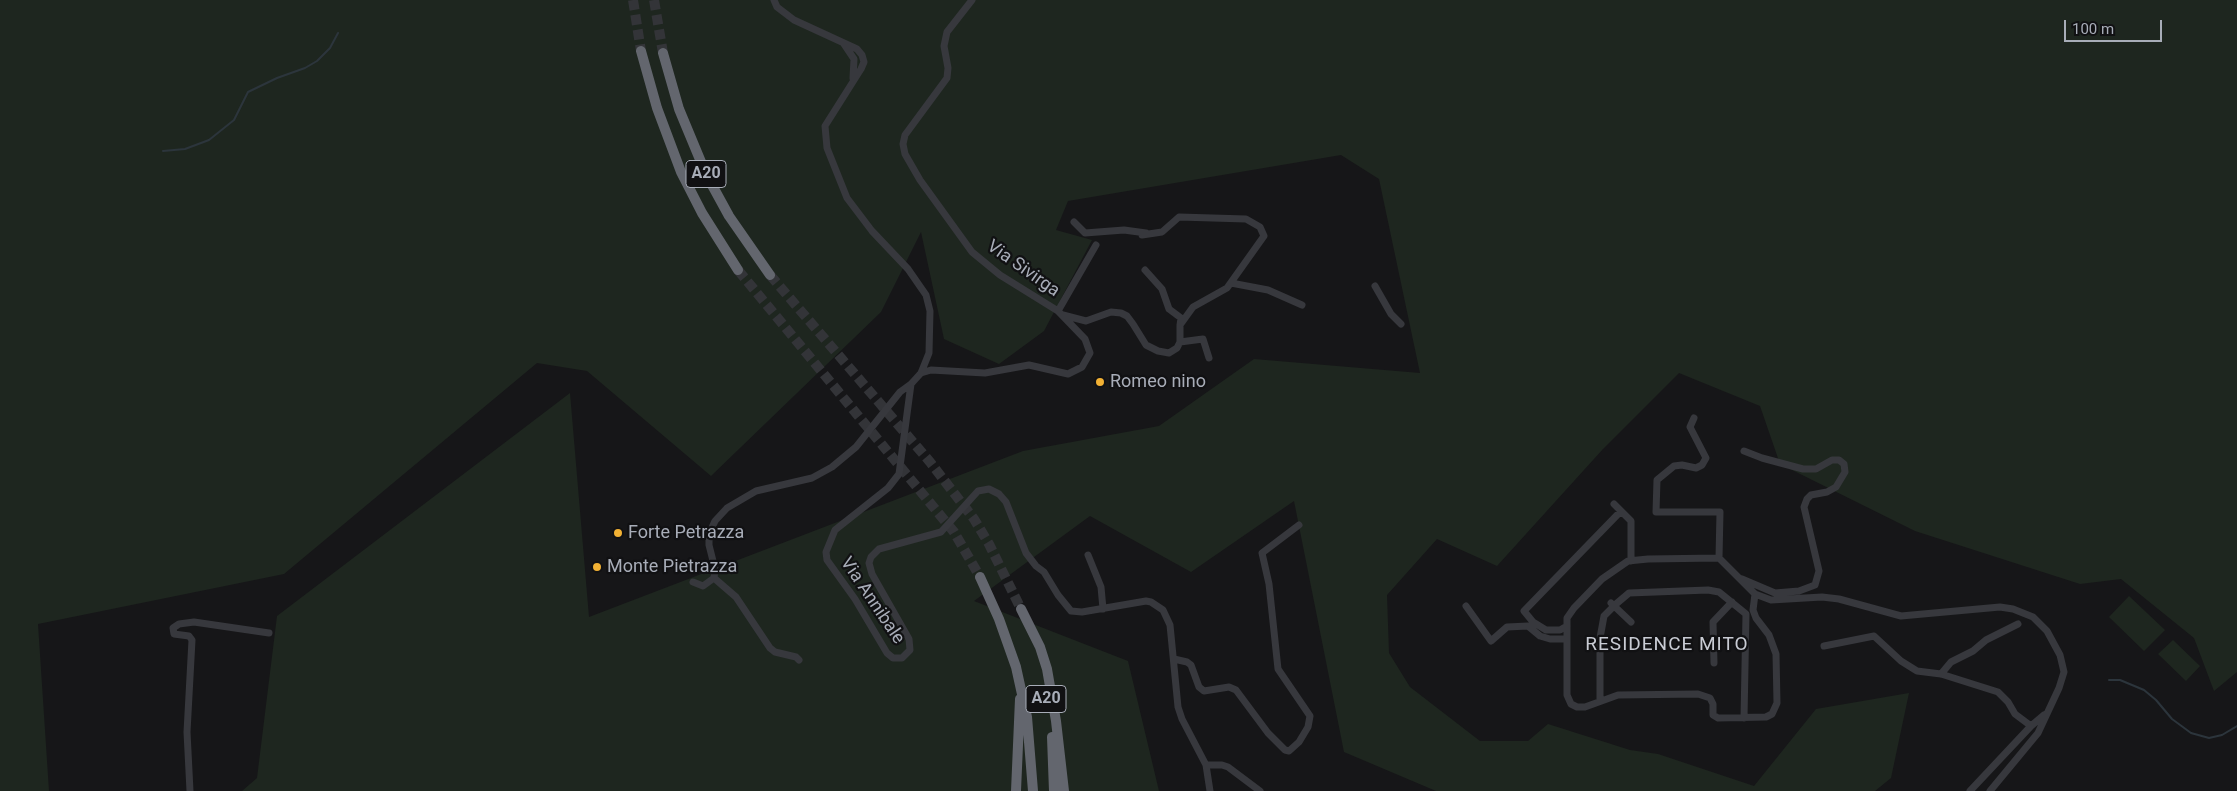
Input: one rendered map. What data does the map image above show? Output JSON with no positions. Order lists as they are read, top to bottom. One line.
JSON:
{"streets":{"highway":["A20"],"street":["Via Sivirga","Via Annibale"]},"districts":["RESIDENCE MITO"],"places":["Romeo nino","Forte Petrazza","Monte Pietrazza"],"scale_bar":"100 m"}
